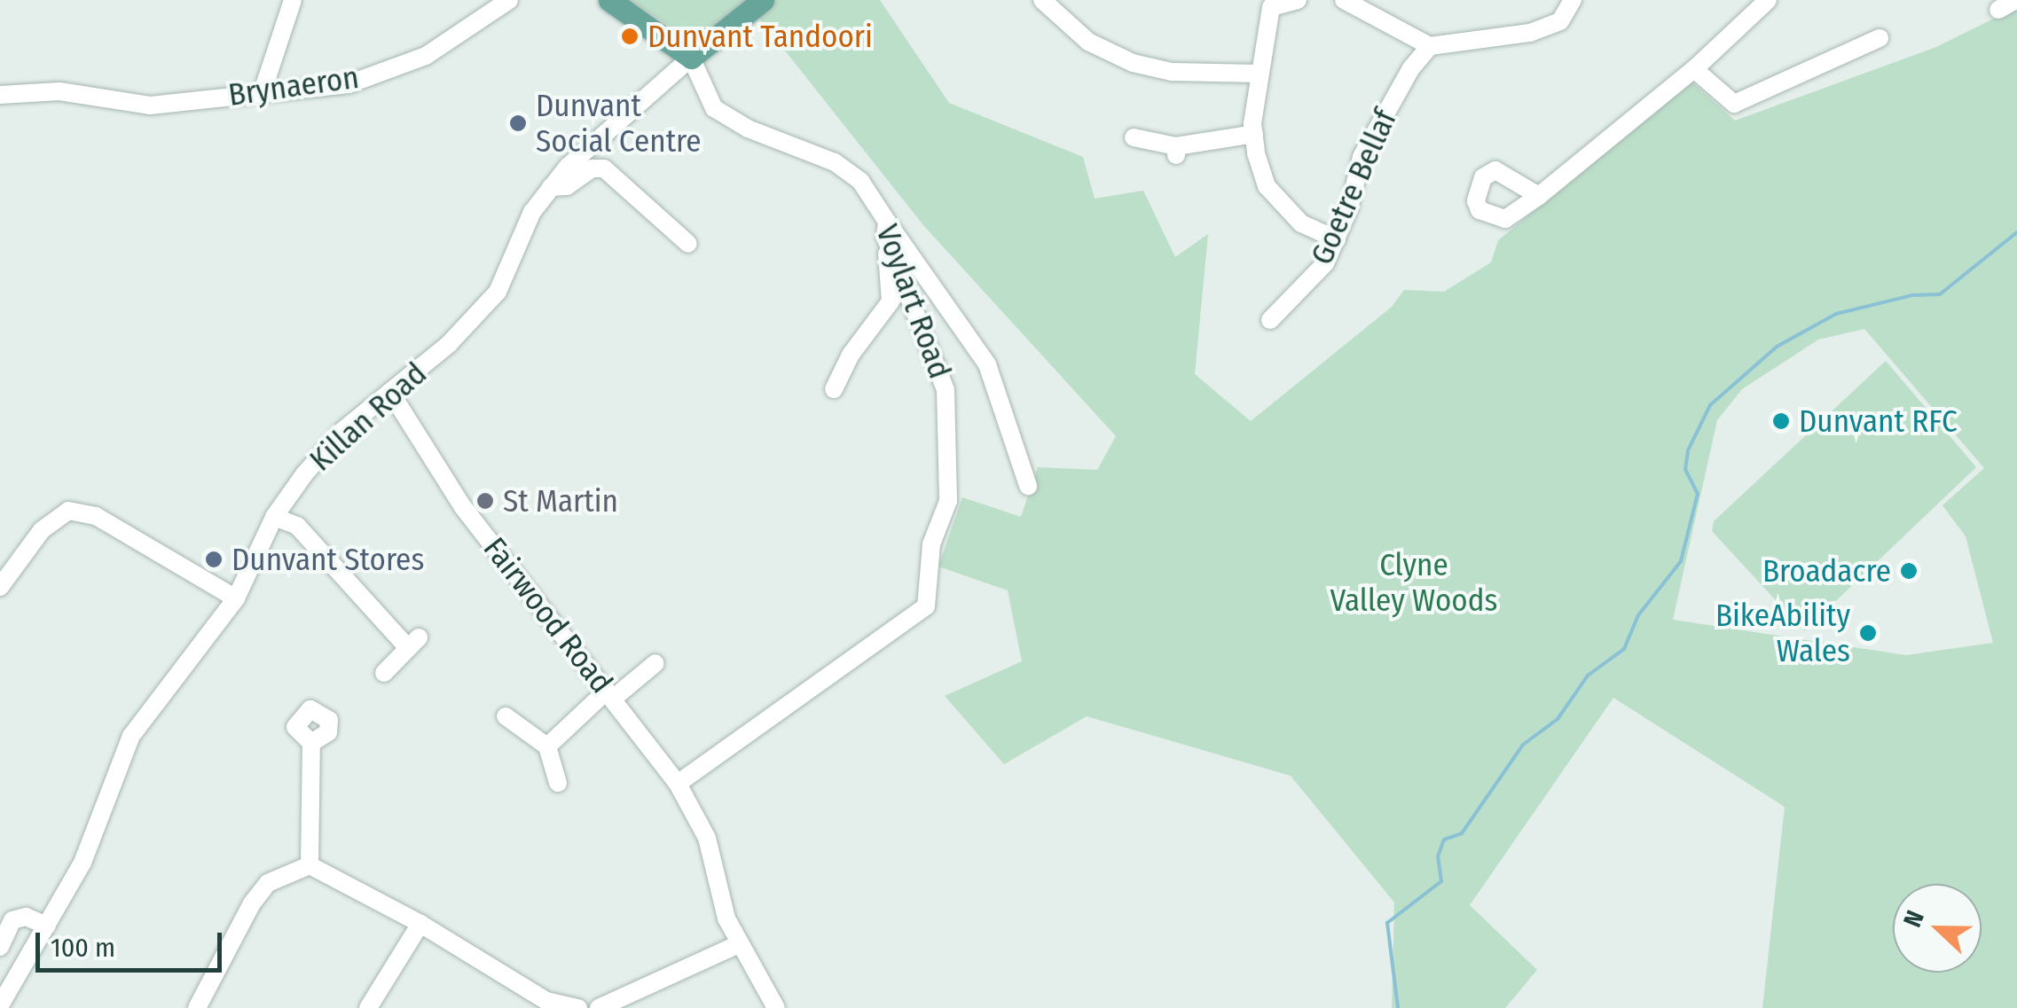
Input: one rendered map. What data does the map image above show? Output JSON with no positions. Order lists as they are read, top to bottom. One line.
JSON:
{"streets":{"street":["Brynaeron","Goetre Bellaf","Voylart Road","Killan Road","Fairwood Road"]},"crossings":[["Voylart Road","Killan Road"],["Voylart Road","Fairwood Road"],["Killan Road","Fairwood Road"]],"parks":["Clyne Valley Woods"],"places":["Dunvant Tandoori","Dunvant Social Centre","Dunvant RFC","St Martin","Dunvant Stores","Broadacre","BikeAbility Wales"],"scale_bar":"100 m","north":"left"}
